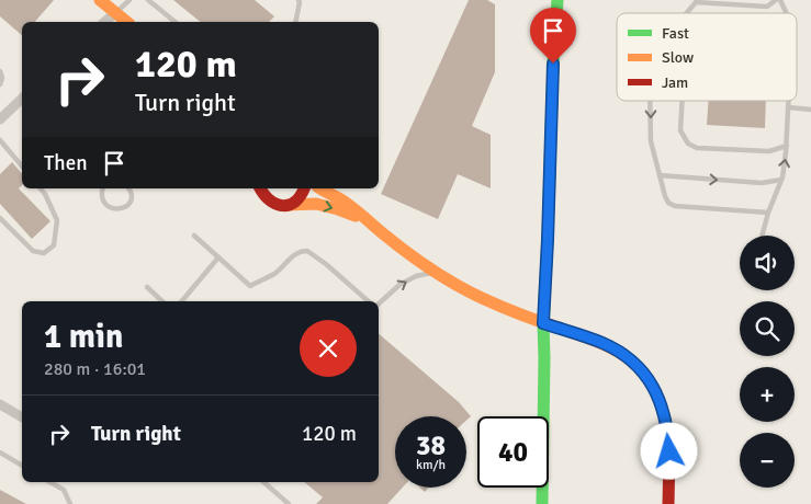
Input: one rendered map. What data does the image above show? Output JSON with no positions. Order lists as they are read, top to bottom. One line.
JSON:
{"legend":["Fast","Slow","Jam"],"page":{"turn":["120 m","Turn right"],"then":"Then","map_buttons":["+","−"],"heading":["1 min","280 m · 16:01"],"list":[{"name":"Turn right","value":"120 m"}],"speed":"38 km/h","limit":"40"}}
